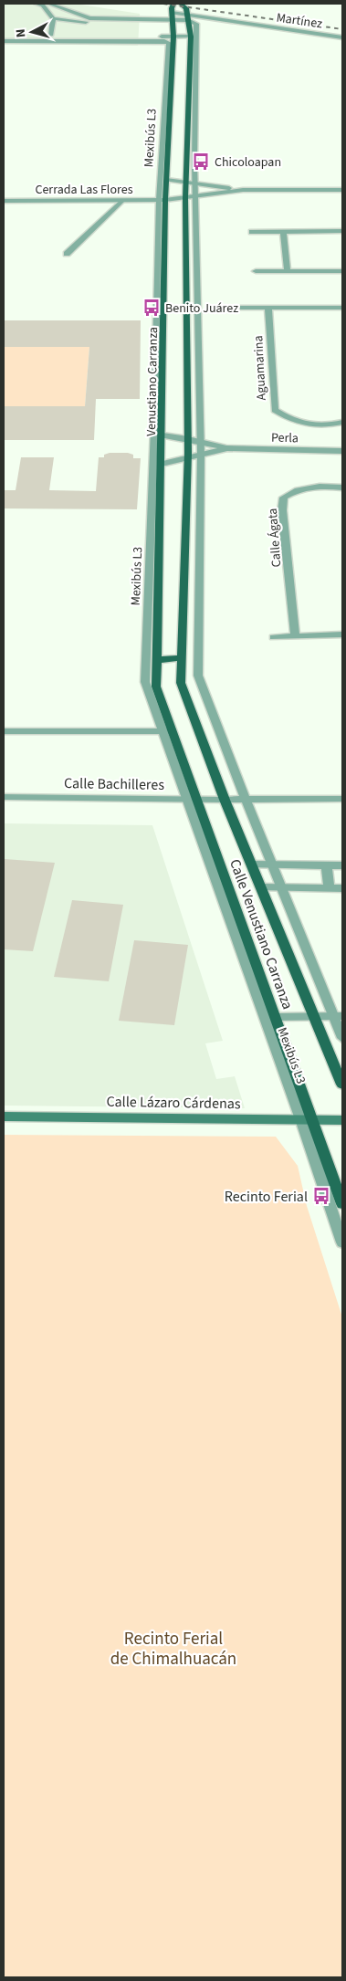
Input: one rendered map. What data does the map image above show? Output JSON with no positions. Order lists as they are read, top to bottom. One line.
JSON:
{"streets":{"main road":["Venustiano Carranza","Calle Venustiano Carranza"],"street":["Martínez","Mexibús L3","Cerrada Las Flores","Aguamarina","Perla","Calle Ágata","Calle Bachilleres","Calle Lázaro Cárdenas"]},"crossings":[["Mexibús L3","Cerrada Las Flores"],["Mexibús L3","Venustiano Carranza"],["Mexibús L3","Calle Bachilleres"],["Mexibús L3","Calle Venustiano Carranza"],["Mexibús L3","Calle Lázaro Cárdenas"],["Cerrada Las Flores","Venustiano Carranza"],["Venustiano Carranza","Perla"],["Venustiano Carranza","Calle Venustiano Carranza"],["Calle Bachilleres","Calle Venustiano Carranza"],["Calle Venustiano Carranza","Calle Lázaro Cárdenas"]],"parks":["Recinto Ferial de Chimalhuacán"],"places":{"bus stop":["Chicoloapan","Benito Juárez","Recinto Ferial"]},"north":"left"}
